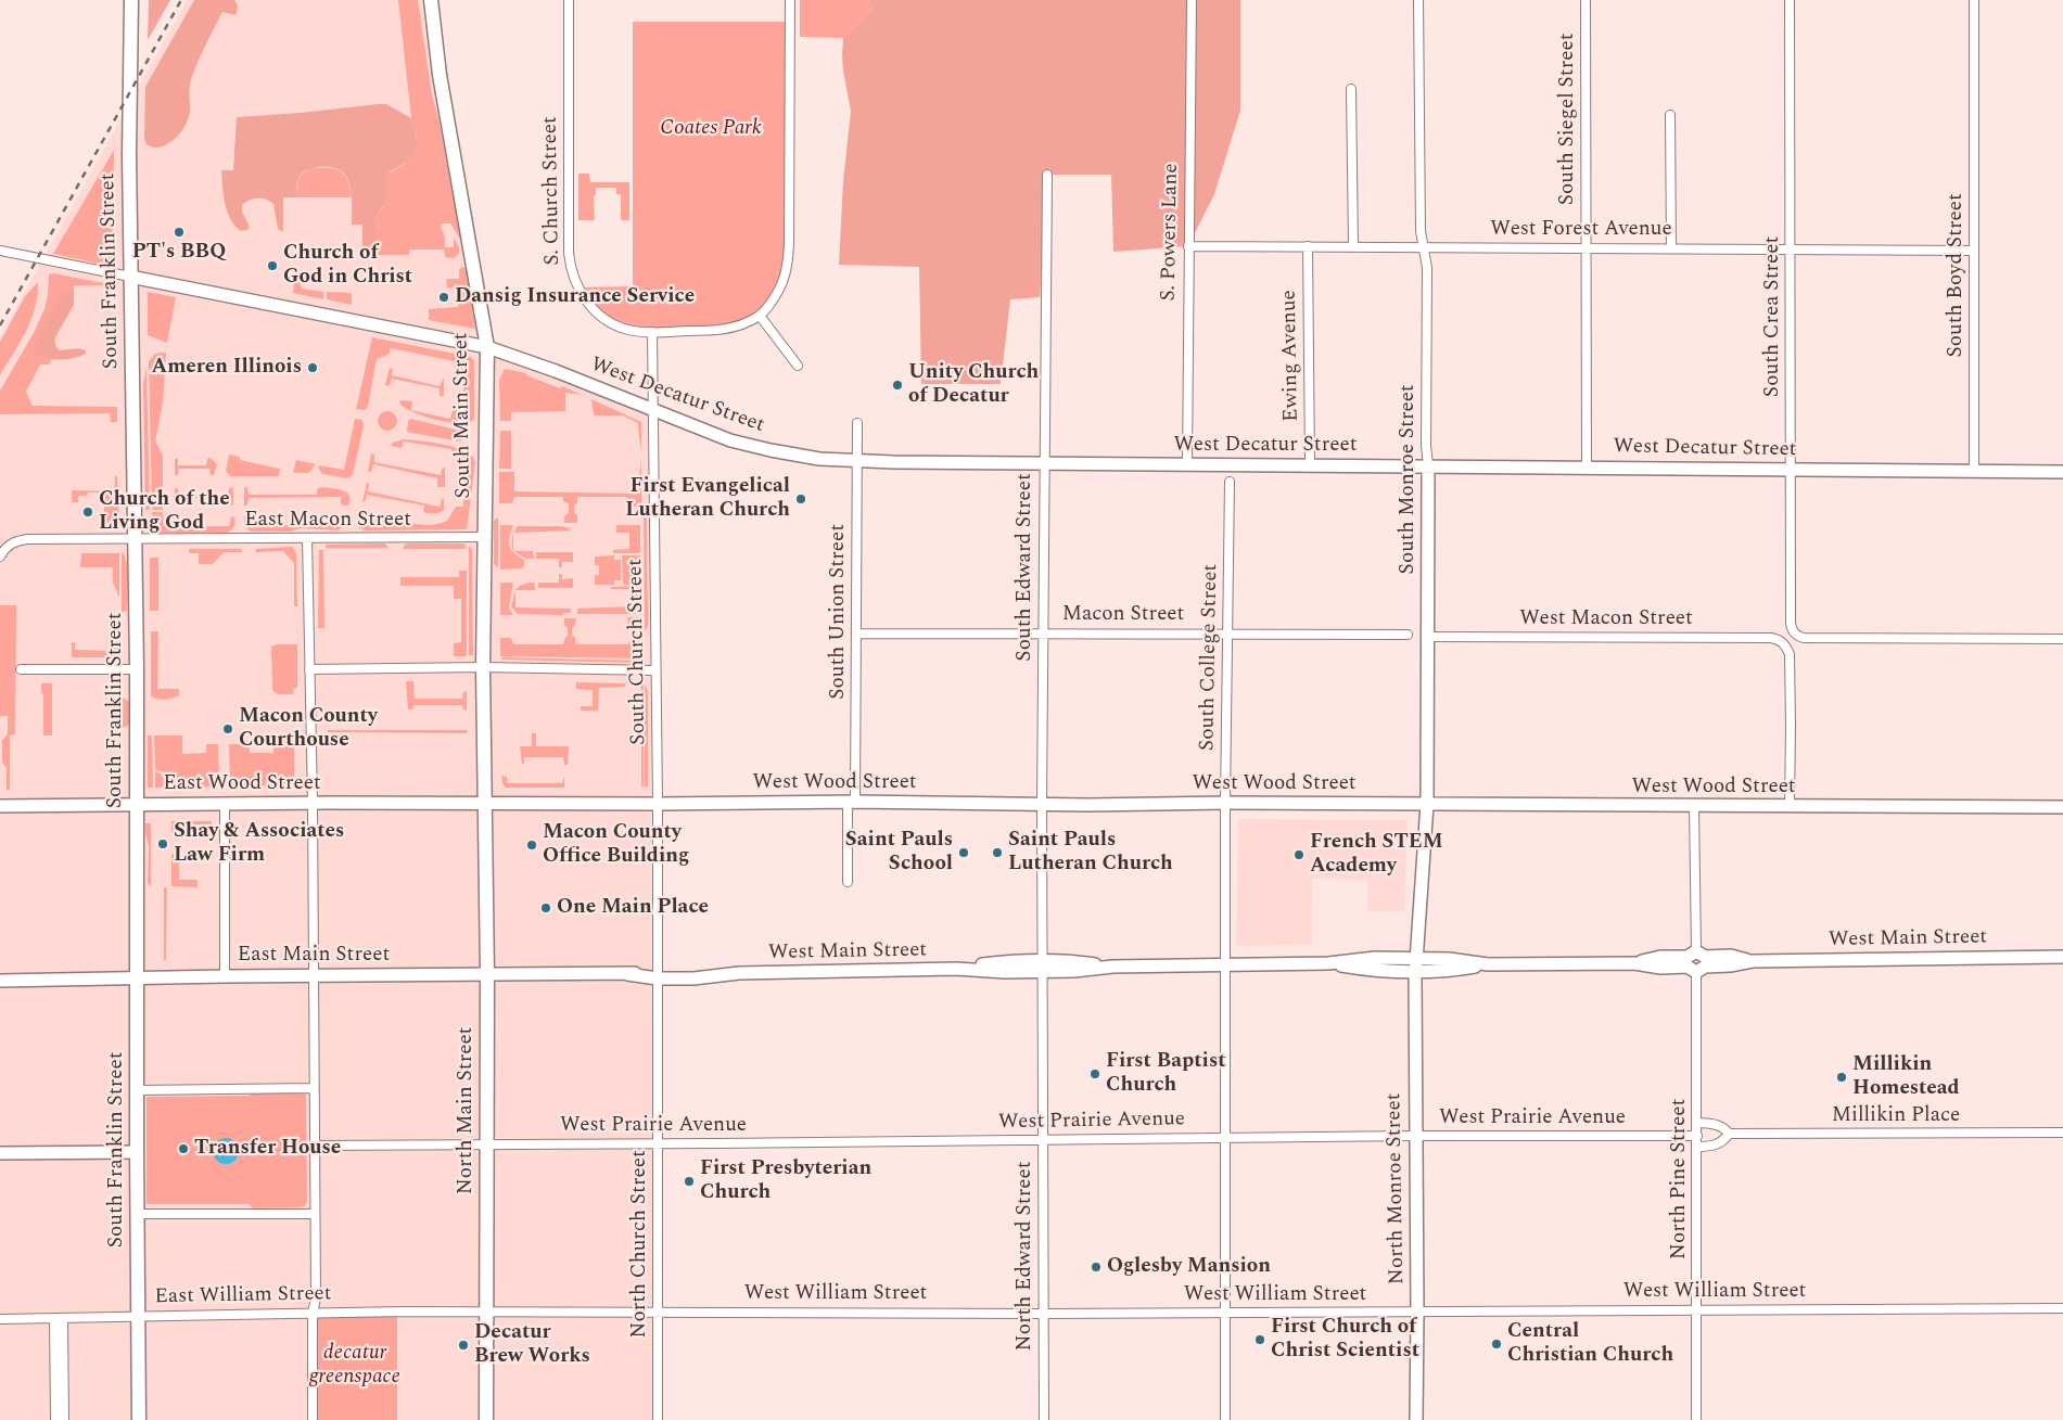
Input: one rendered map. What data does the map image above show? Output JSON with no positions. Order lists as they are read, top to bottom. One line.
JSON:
{"streets":{"main road":["South Franklin Street","South Main Street","North Main Street"],"street":["South Siegel Street","S. Church Street","West Forest Avenue","S. Powers Lane","South Boyd Street","South Crea Street","Ewing Avenue","West Decatur Street","South Monroe Street","East Macon Street","South Edward Street","South Union Street","Macon Street","West Macon Street","South Church Street","South College Street","West Wood Street","East Wood Street","West Main Street","East Main Street","Millikin Place","West Prairie Avenue","North Pine Street","North Monroe Street","North Church Street","North Edward Street","West William Street","East William Street"]},"crossings":[["South Siegel Street","West Forest Avenue"],["South Siegel Street","West Decatur Street"],["S. Church Street","South Church Street"],["West Forest Avenue","S. Powers Lane"],["West Forest Avenue","South Boyd Street"],["West Forest Avenue","South Crea Street"],["West Forest Avenue","Ewing Avenue"],["West Forest Avenue","South Monroe Street"],["S. Powers Lane","West Decatur Street"],["South Franklin Street","West Decatur Street"],["South Franklin Street","East Macon Street"],["South Franklin Street","East Wood Street"],["South Franklin Street","East Main Street"],["South Franklin Street","East William Street"],["South Boyd Street","West Decatur Street"],["South Crea Street","West Decatur Street"],["Ewing Avenue","West Decatur Street"],["West Decatur Street","South Main Street"],["West Decatur Street","South Monroe Street"],["West Decatur Street","South Edward Street"],["West Decatur Street","South Union Street"],["West Decatur Street","South Church Street"],["South Main Street","East Macon Street"],["South Main Street","West Wood Street"],["South Main Street","East Wood Street"],["South Main Street","North Main Street"],["South Monroe Street","West Macon Street"],["South Monroe Street","West Wood Street"],["South Monroe Street","West Main Street"],["South Monroe Street","North Monroe Street"],["South Edward Street","Macon Street"],["South Edward Street","West Wood Street"],["South Edward Street","West Main Street"],["South Edward Street","North Edward Street"],["South Union Street","Macon Street"],["South Union Street","West Wood Street"],["Macon Street","South College Street"],["West Macon Street","West Wood Street"],["South Church Street","West Wood Street"],["South Church Street","West Main Street"],["South Church Street","North Church Street"],["South College Street","West Wood Street"],["South College Street","West Main Street"],["South College Street","West Prairie Avenue"],["South College Street","West William Street"],["West Wood Street","East Wood Street"],["West Wood Street","North Main Street"],["West Wood Street","North Pine Street"],["East Wood Street","North Main Street"],["West Main Street","East Main Street"],["West Main Street","North Pine Street"],["West Main Street","North Monroe Street"],["West Main Street","North Church Street"],["West Main Street","North Edward Street"],["East Main Street","North Main Street"],["North Main Street","West Prairie Avenue"],["North Main Street","West William Street"],["North Main Street","East William Street"],["Millikin Place","North Pine Street"],["West Prairie Avenue","North Pine Street"],["West Prairie Avenue","North Monroe Street"],["West Prairie Avenue","North Church Street"],["West Prairie Avenue","North Edward Street"],["North Pine Street","West William Street"],["North Monroe Street","West William Street"],["North Church Street","West William Street"],["North Edward Street","West William Street"],["West William Street","East William Street"]],"parks":["Coates Park","decatur greenspace"],"places":["PT's BBQ","Church of God in Christ","Dansig Insurance Service","Ameren Illinois","Unity Church of Decatur","First Evangelical Lutheran Church","Church of the Living God","Macon County Courthouse","Shay & Associates Law Firm","Macon County Office Building","Saint Pauls School","Saint Pauls Lutheran Church","French STEM Academy","One Main Place","First Baptist Church","Millikin Homestead","Transfer House","First Presbyterian Church","Oglesby Mansion","First Church of Christ Scientist","Central Christian Church","Decatur Brew Works"]}
